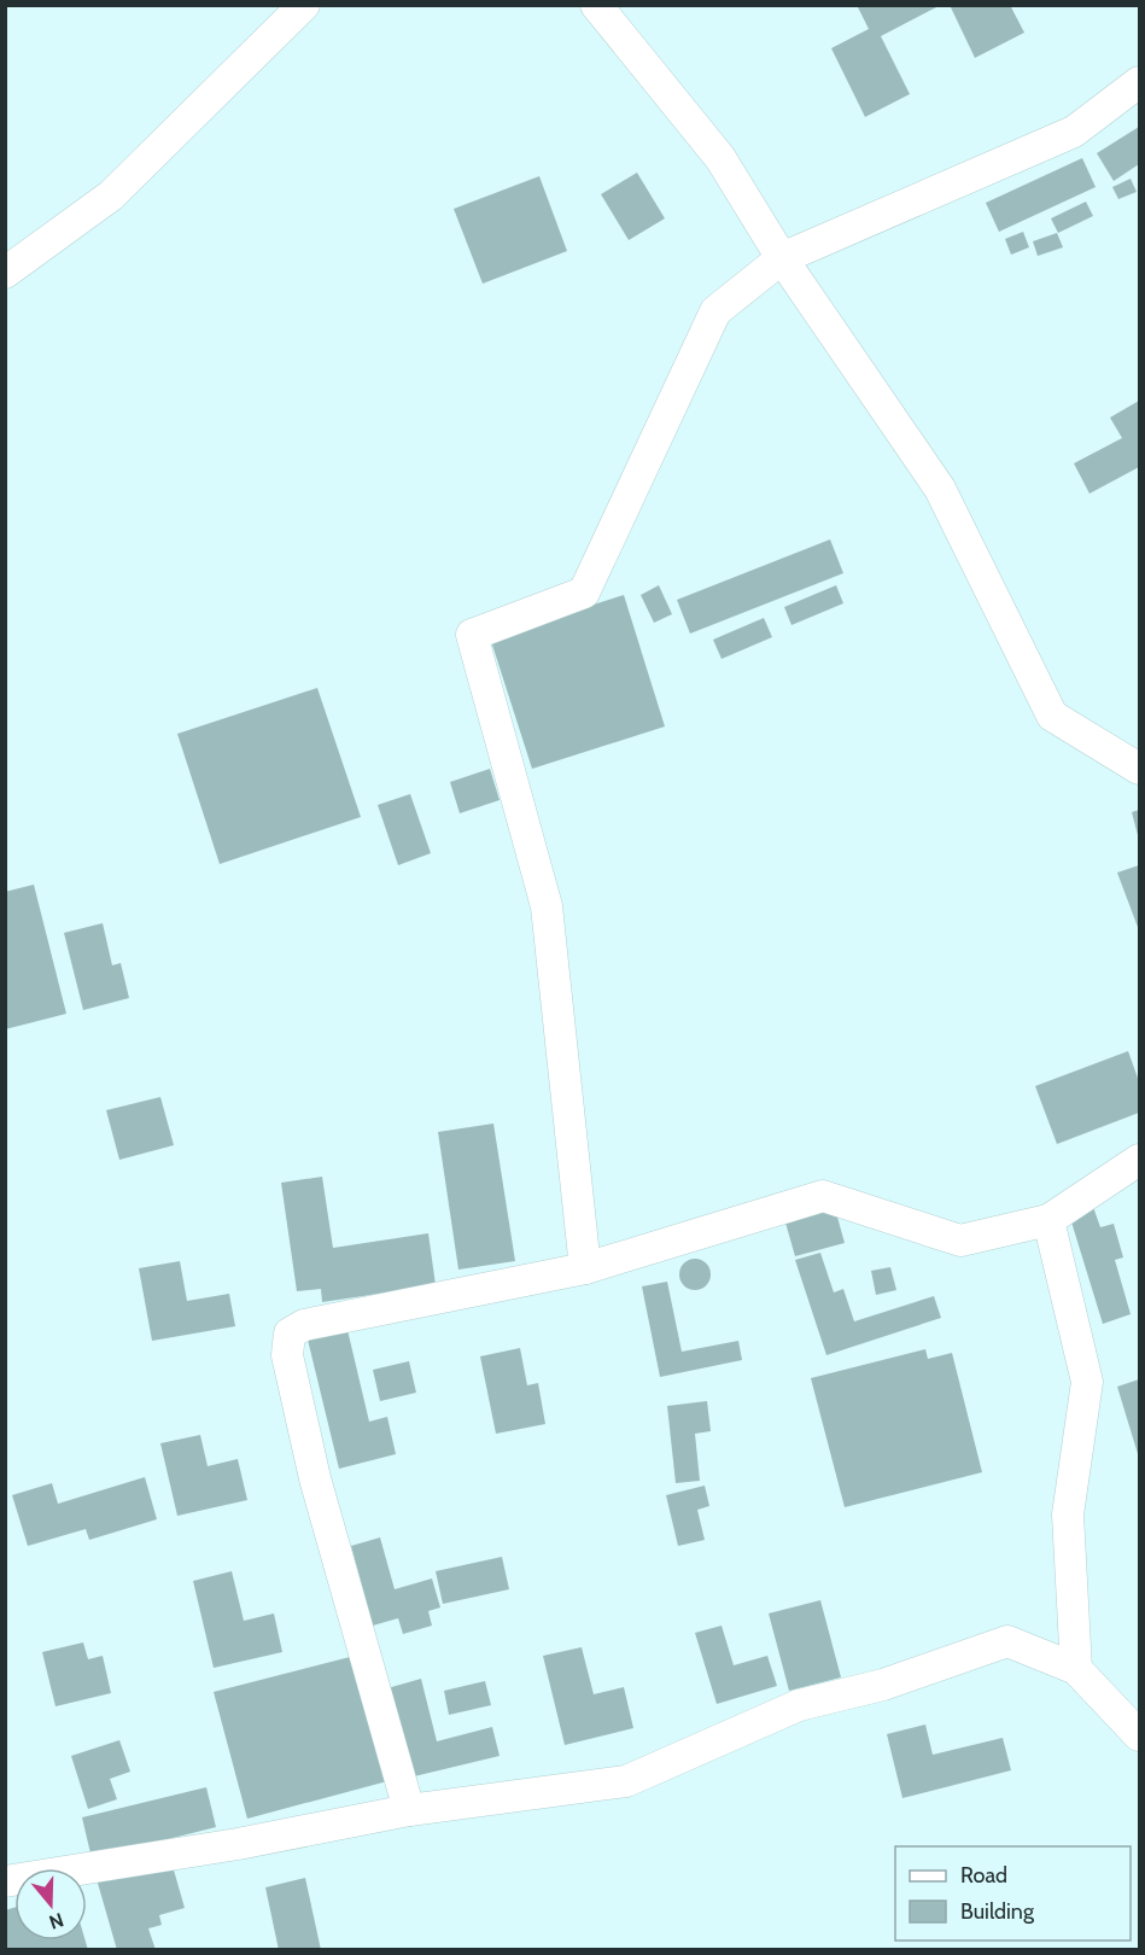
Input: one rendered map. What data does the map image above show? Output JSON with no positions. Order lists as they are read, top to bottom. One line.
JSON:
{"legend":["Road","Building"],"north":"bottom"}
